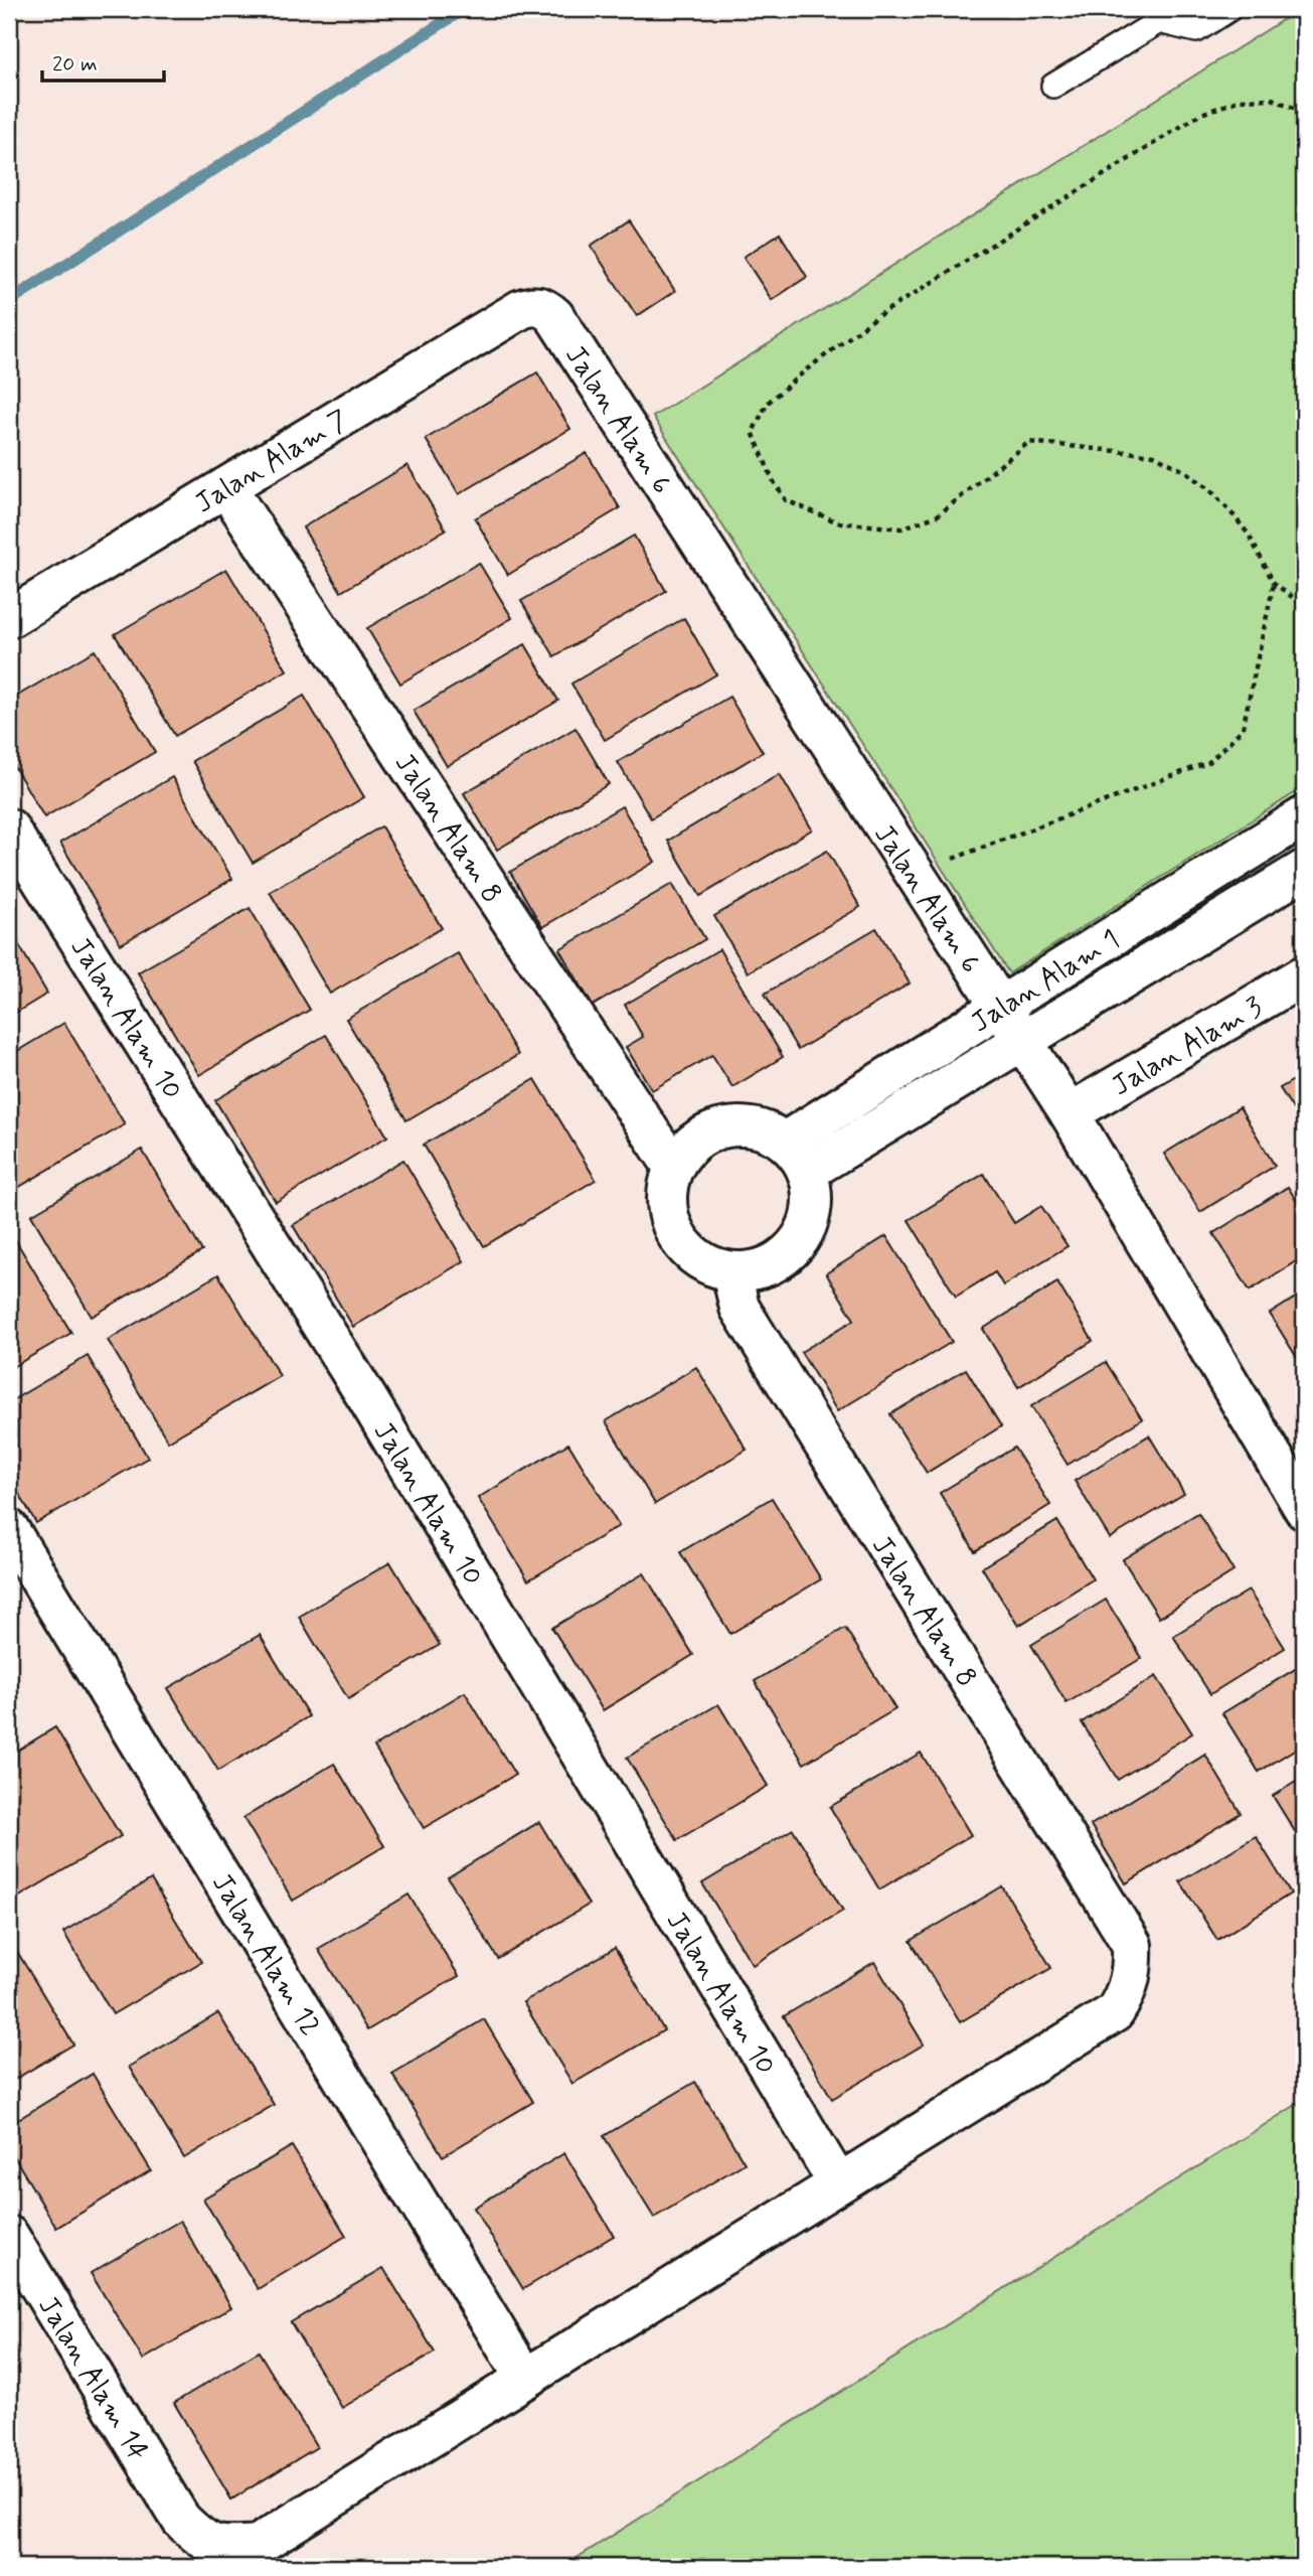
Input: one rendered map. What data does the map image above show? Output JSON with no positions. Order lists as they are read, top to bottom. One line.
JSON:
{"streets":{"street":["Jalan Alam 6","Jalan Alam 7","Jalan Alam 8","Jalan Alam 1","Jalan Alam 10","Jalan Alam 3","Jalan Alam 12","Jalan Alam 14"]},"crossings":[["Jalan Alam 6","Jalan Alam 7"],["Jalan Alam 6","Jalan Alam 1"],["Jalan Alam 6","Jalan Alam 3"],["Jalan Alam 7","Jalan Alam 8"],["Jalan Alam 8","Jalan Alam 1"],["Jalan Alam 8","Jalan Alam 14"],["Jalan Alam 10","Jalan Alam 14"],["Jalan Alam 12","Jalan Alam 14"]],"scale_bar":"20 m"}
